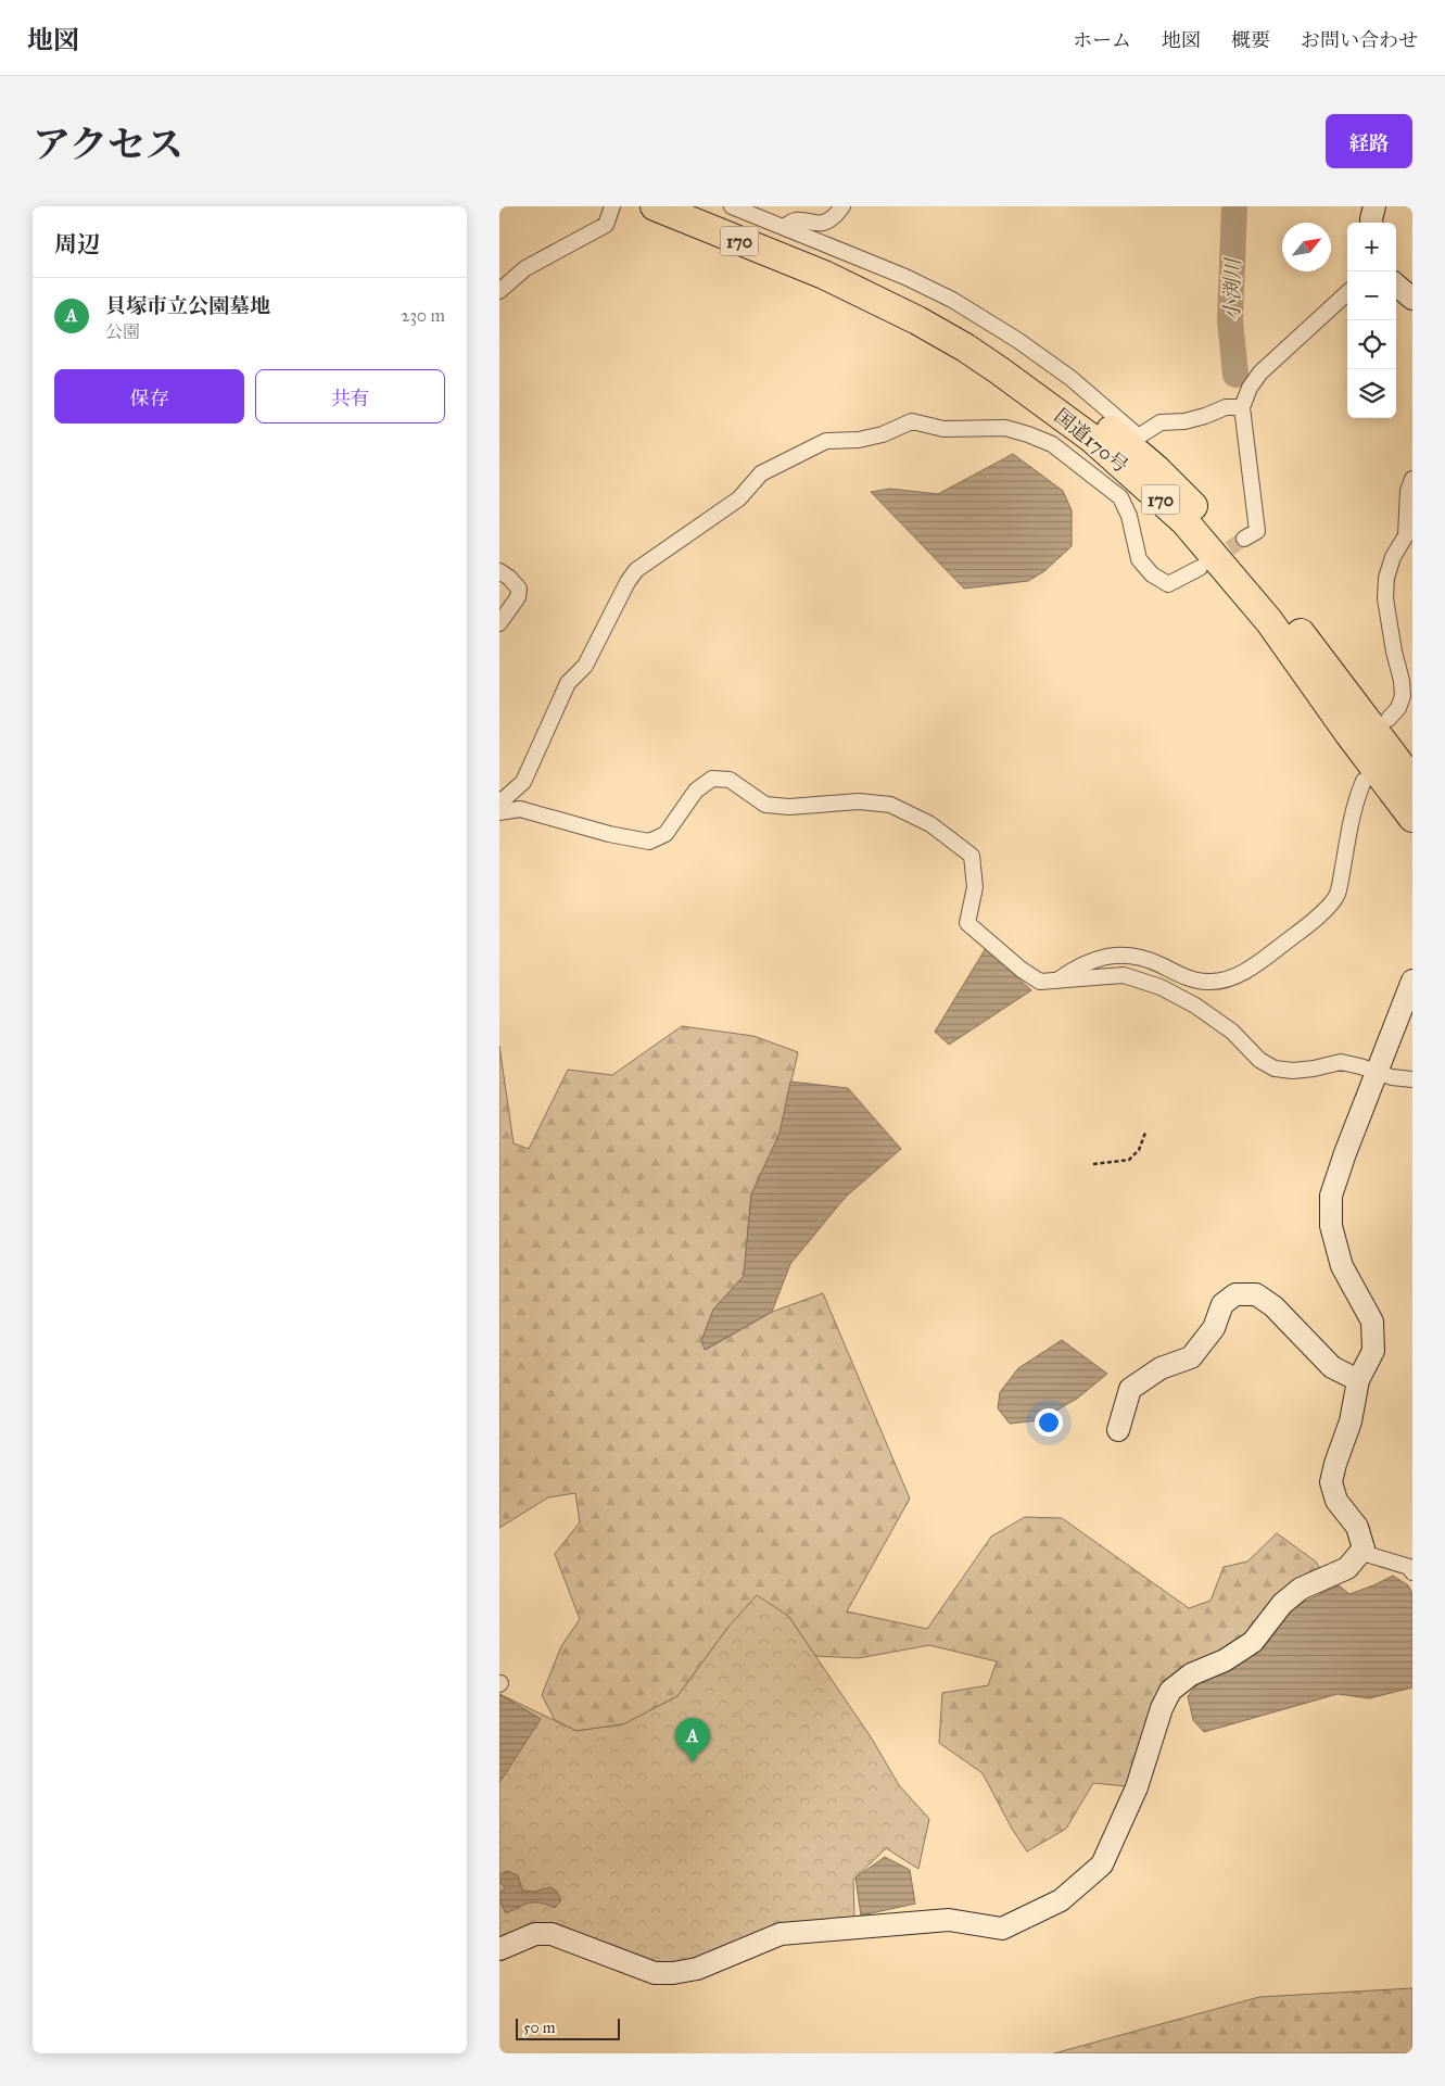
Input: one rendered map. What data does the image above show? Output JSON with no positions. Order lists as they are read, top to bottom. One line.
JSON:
{"streets":{"highway":["170","国道170号"]},"water":["小渕川"],"scale_bar":"50 m","north":"top right","page":{"header":"地図","nav":["ホーム","地図","概要","お問い合わせ"],"title":"アクセス","buttons":["経路",["保存","共有"]],"heading":"周辺","map_buttons":["+","−"],"list":[{"mark":"A","name":"貝塚市立公園墓地","note":"公園","value":"230 m"}],"pins":"A","scale":"50 m"}}
